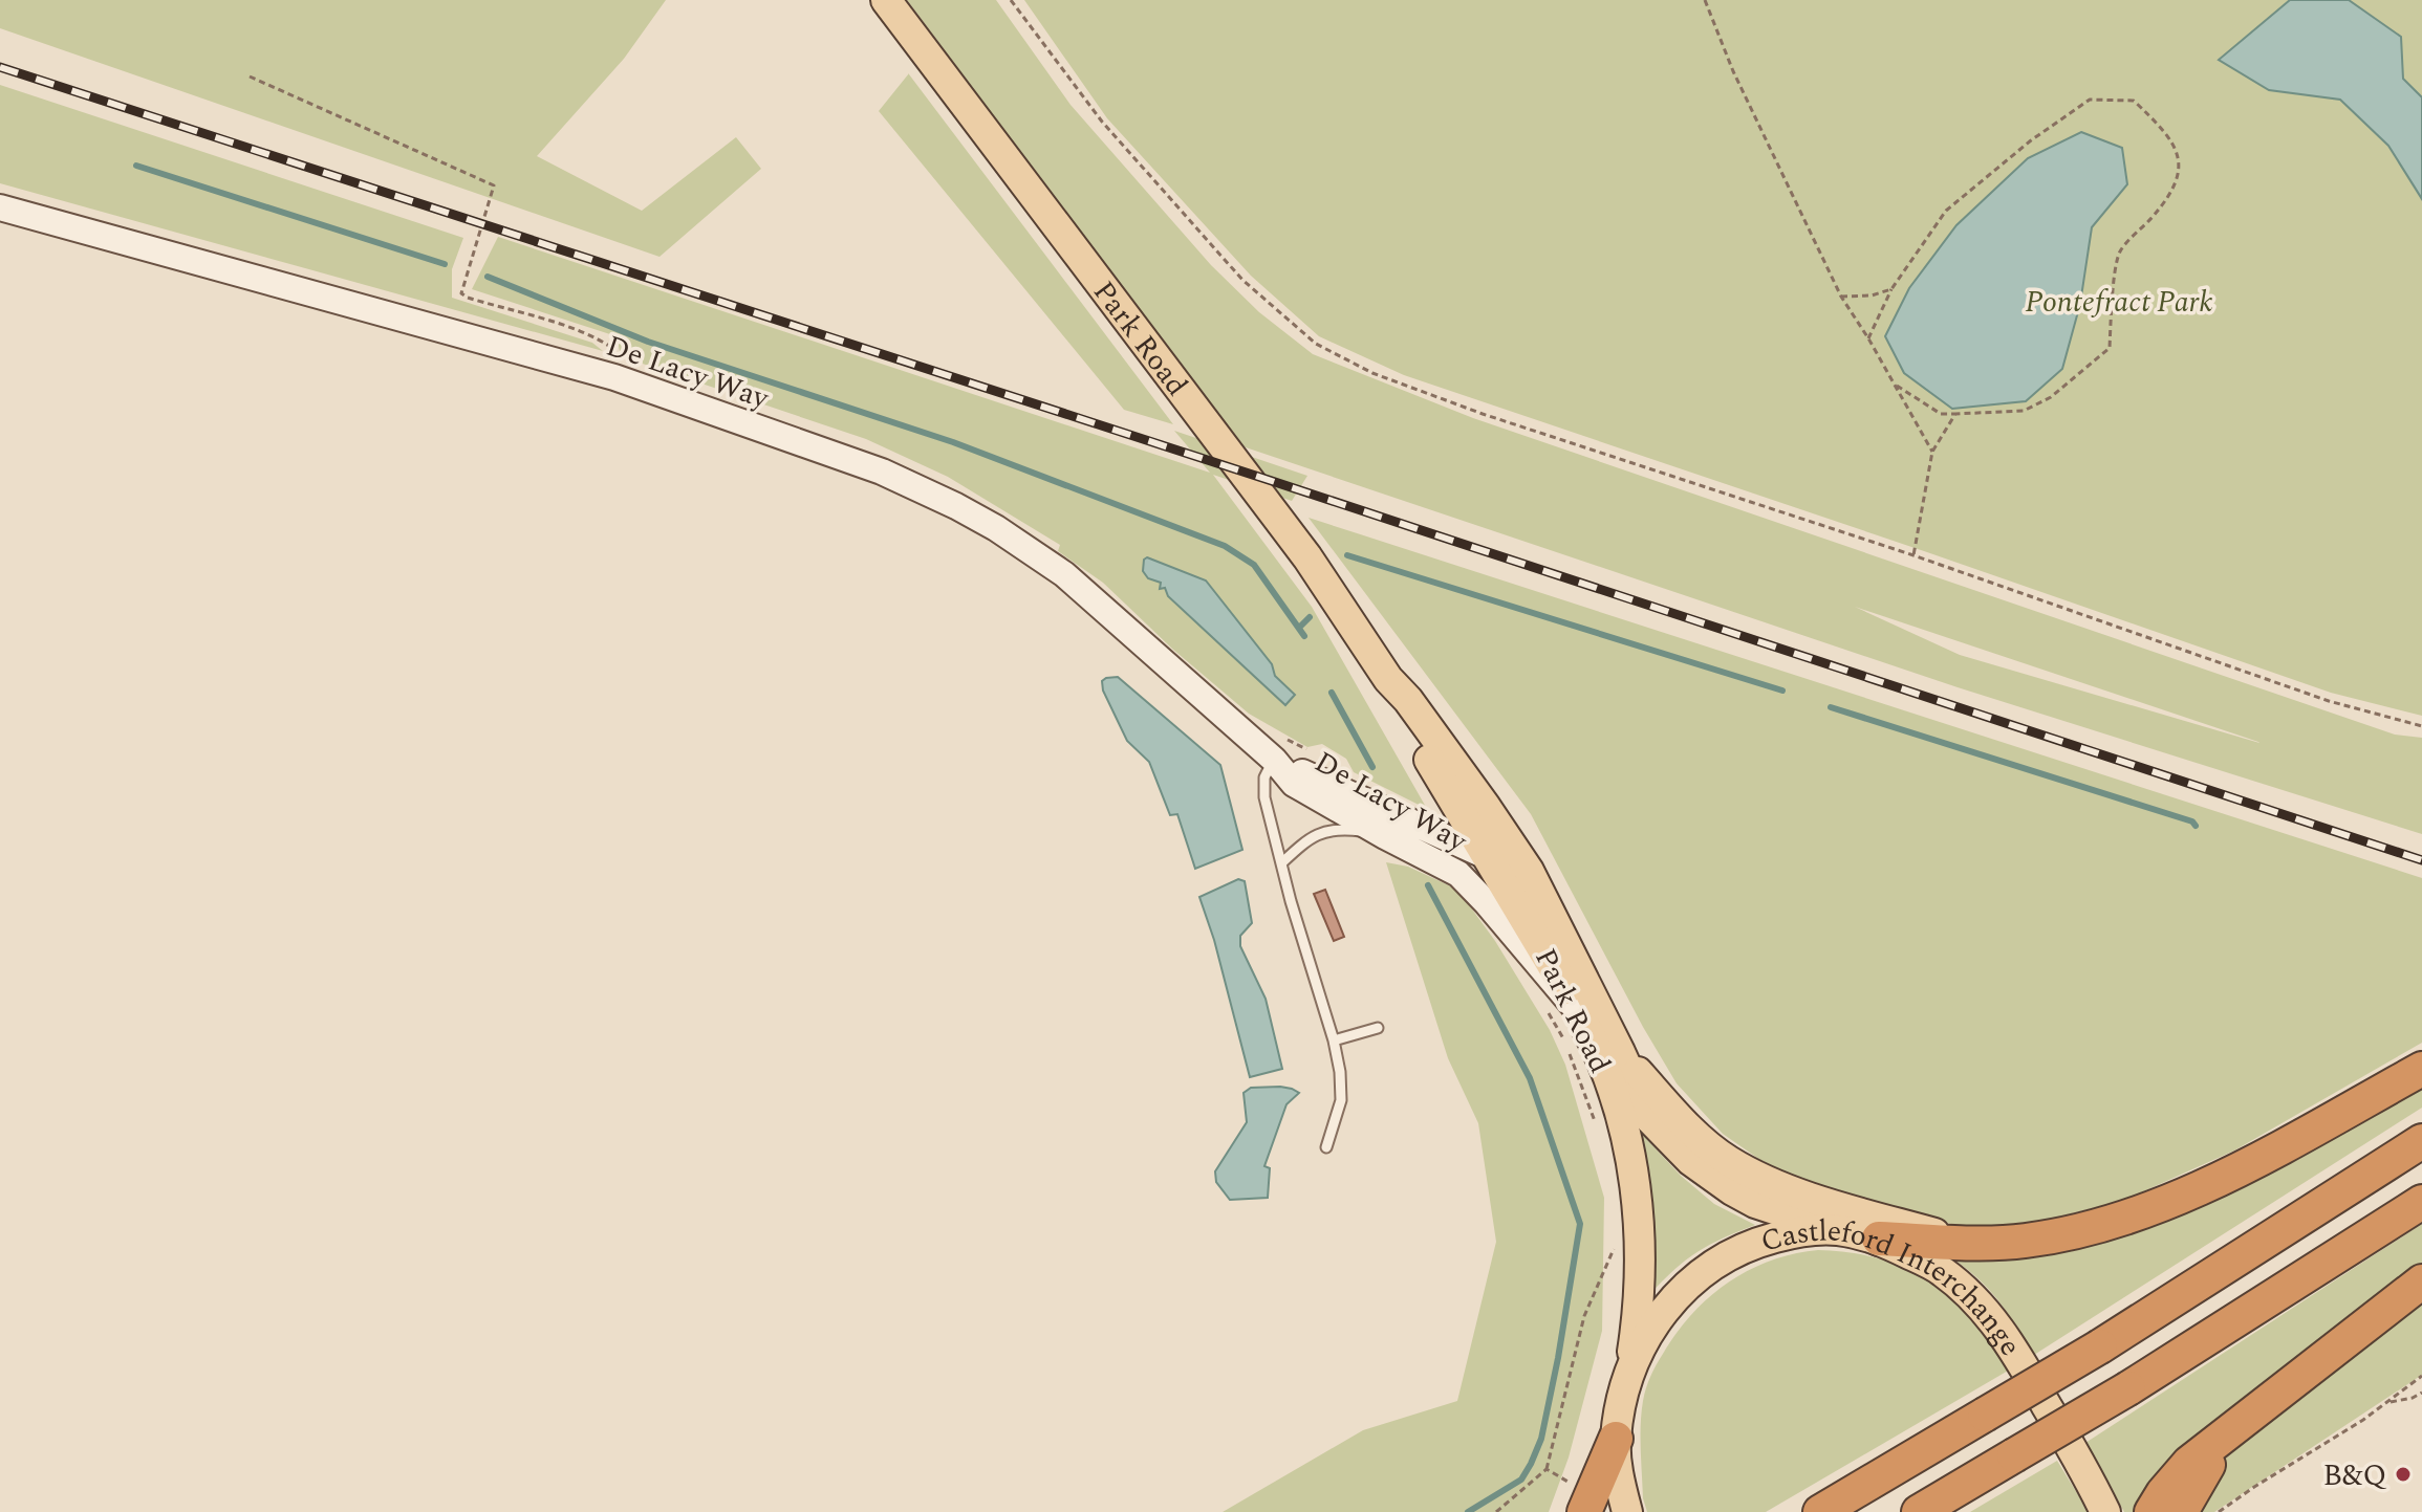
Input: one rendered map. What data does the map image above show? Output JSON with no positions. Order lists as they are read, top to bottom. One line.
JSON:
{"streets":{"main road":["Park Road","Castleford Interchange"],"street":["De Lacy Way"]},"crossings":[["Park Road","De Lacy Way"],["Park Road","Castleford Interchange"]],"parks":["Pontefract Park"],"places":["B&Q"]}
